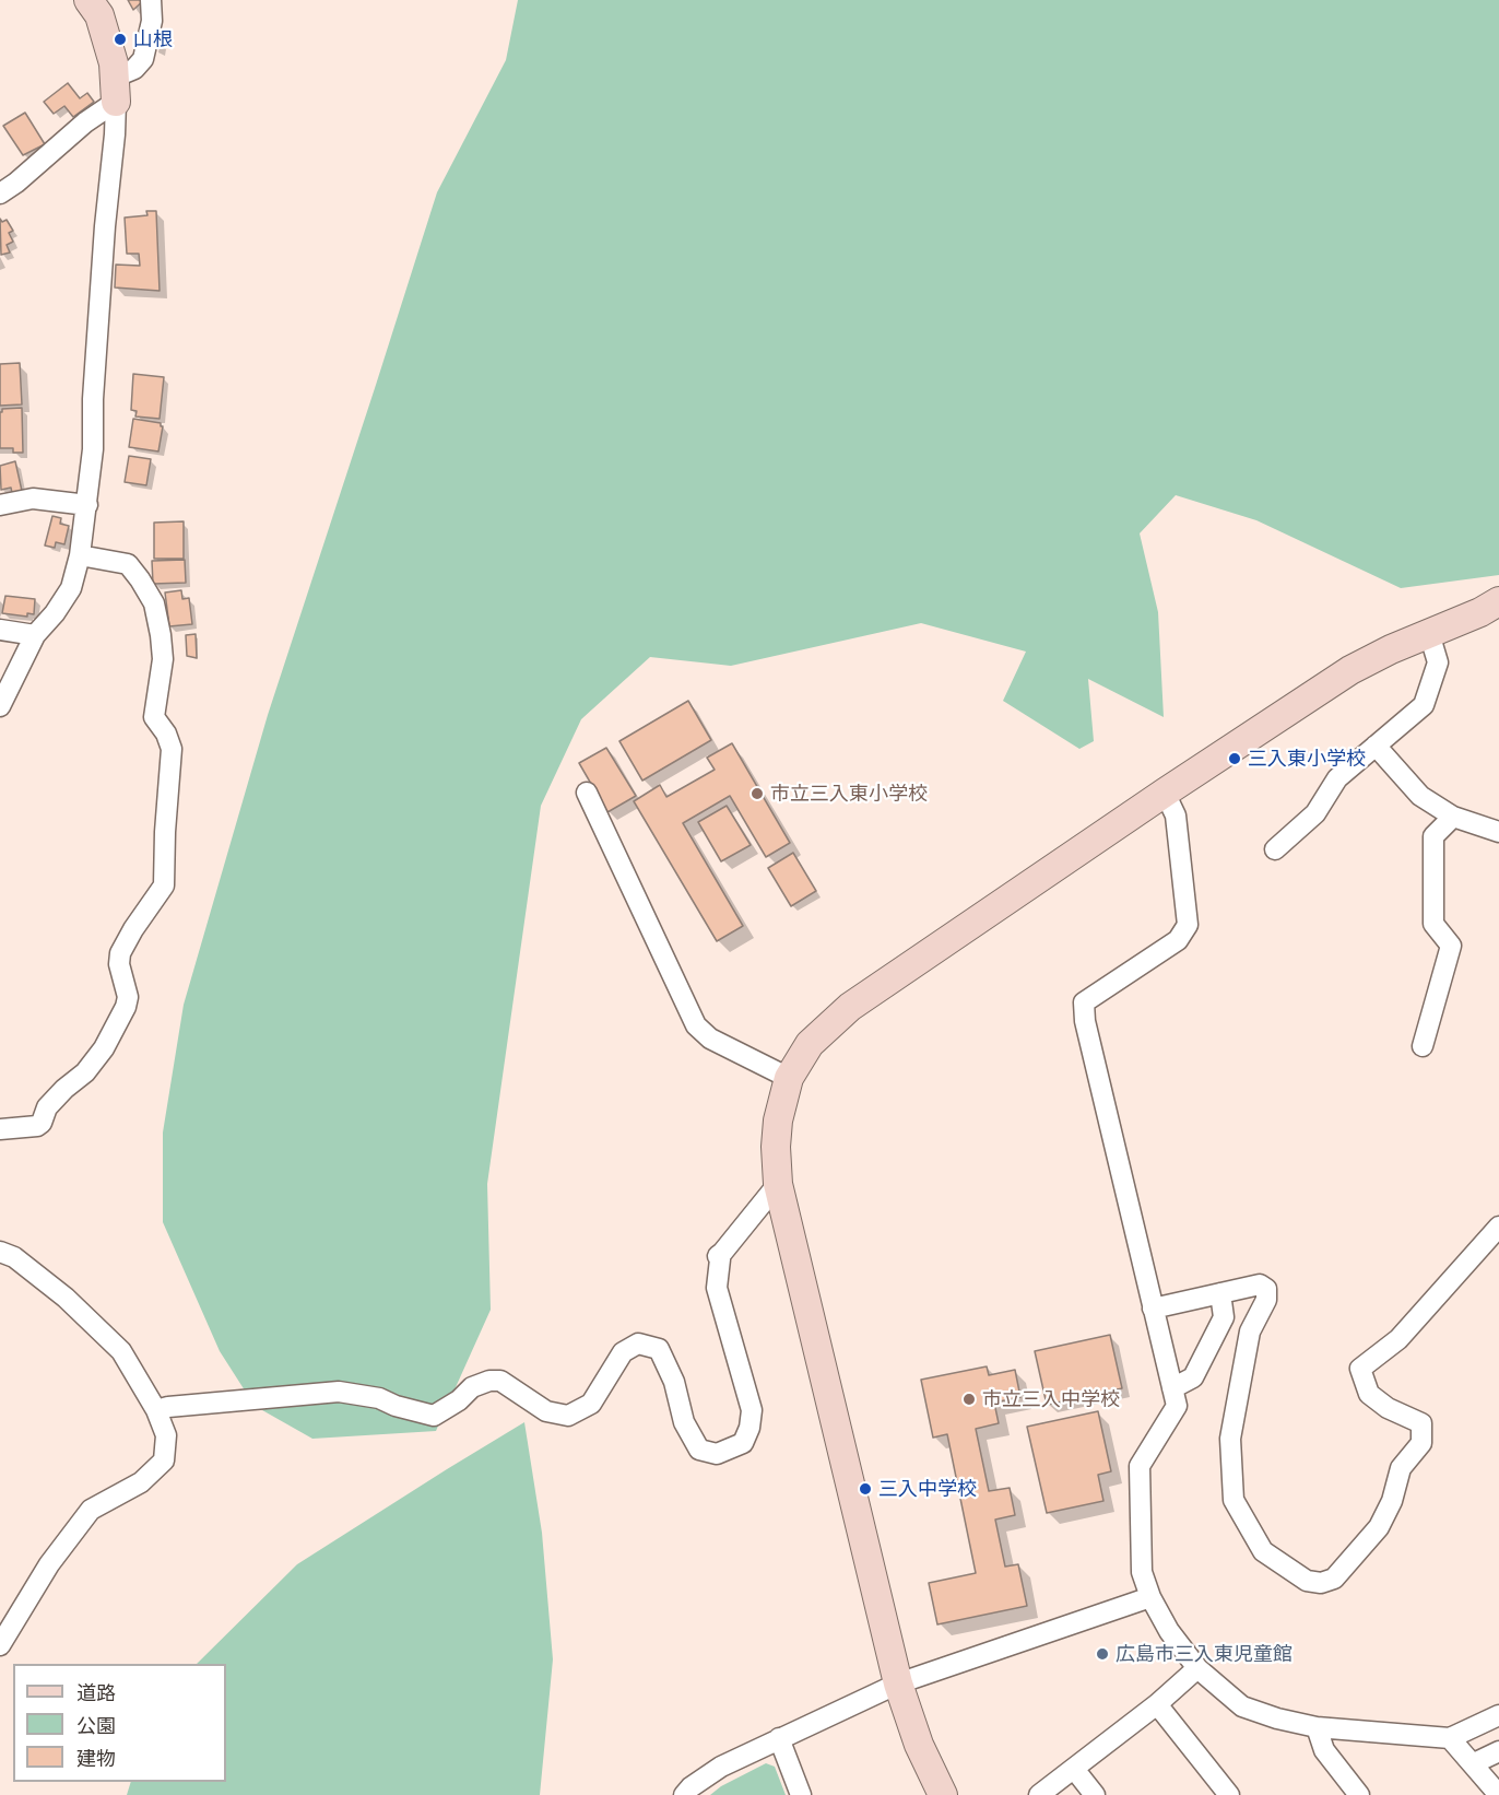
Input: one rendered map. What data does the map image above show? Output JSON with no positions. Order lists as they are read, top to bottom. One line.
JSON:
{"places":["山根","三入東小学校","市立三入東小学校","市立三入中学校","三入中学校","広島市三入東児童館"],"legend":["道路","公園","建物"]}
